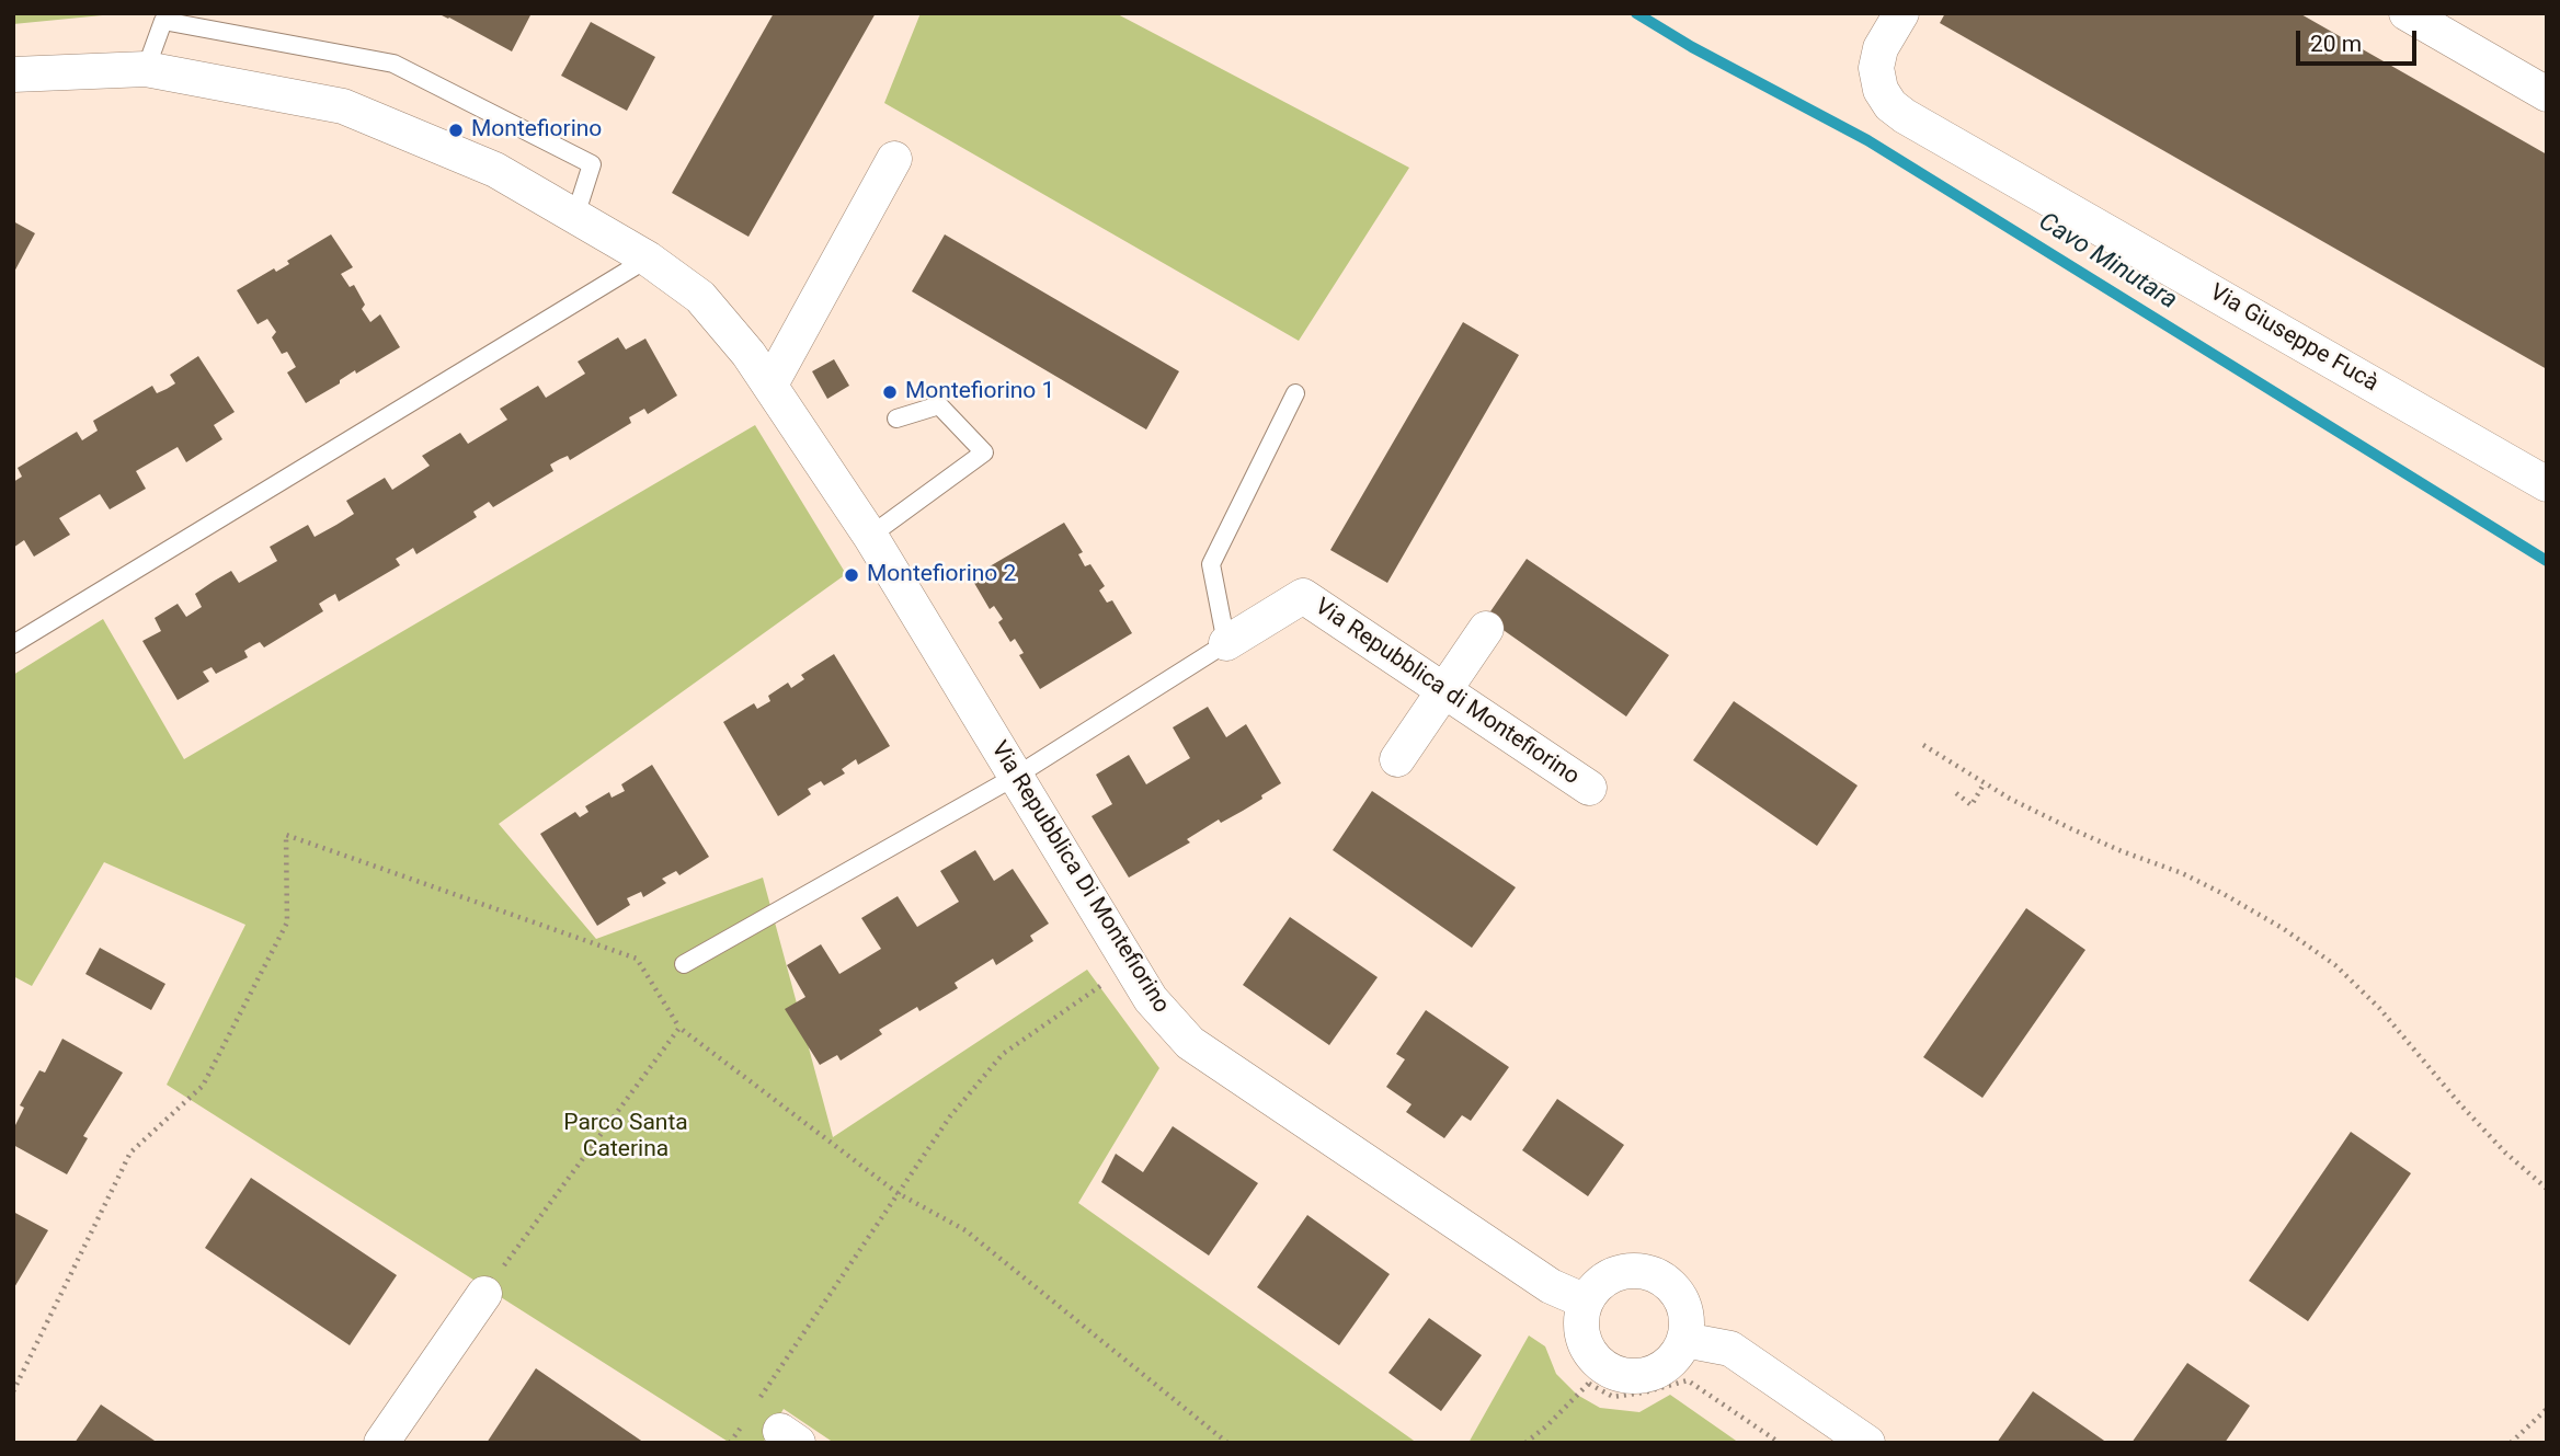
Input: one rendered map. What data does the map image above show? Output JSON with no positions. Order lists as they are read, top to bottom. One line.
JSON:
{"streets":{"street":["Via Giuseppe Fucà","Via Repubblica di Montefiorino","Via Repubblica Di Montefiorino"]},"water":["Cavo Minutara"],"parks":["Parco Santa Caterina"],"places":["Montefiorino","Montefiorino 1","Montefiorino 2"],"scale_bar":"20 m"}
